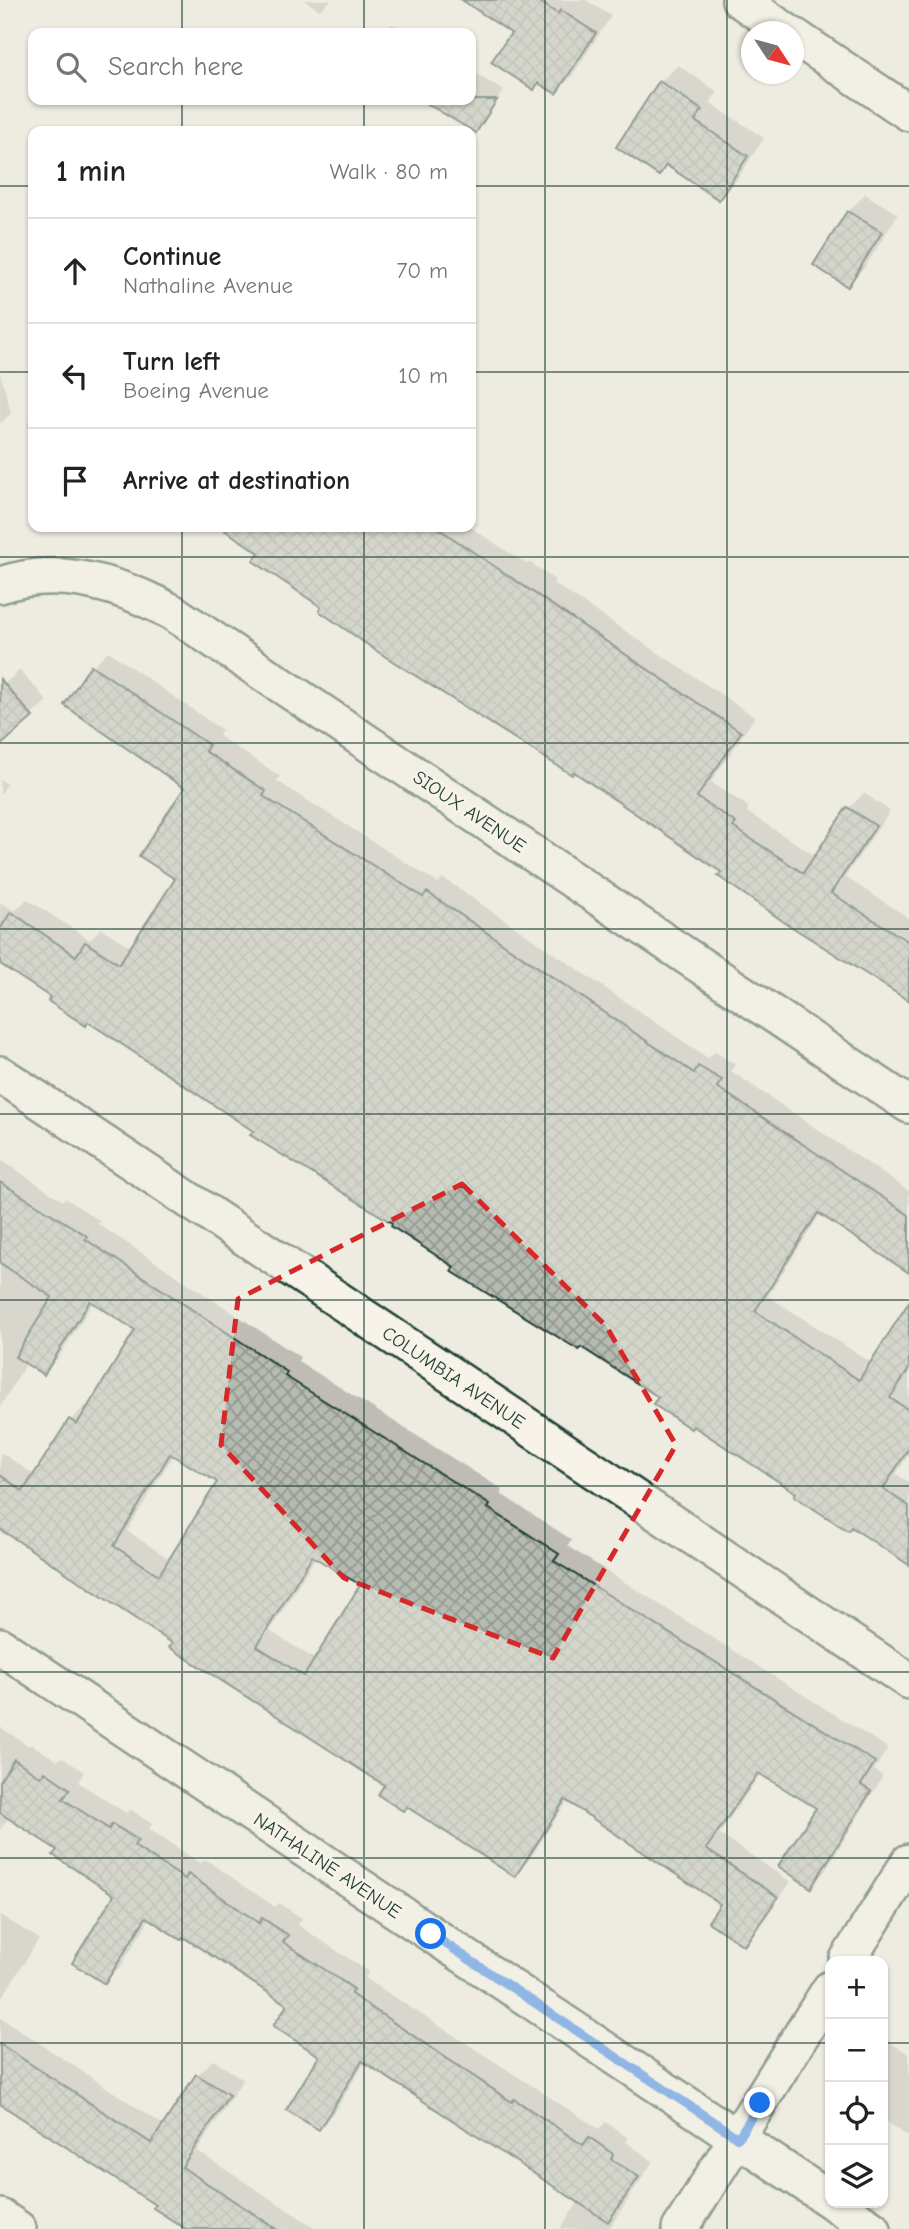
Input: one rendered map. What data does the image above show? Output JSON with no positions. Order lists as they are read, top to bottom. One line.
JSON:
{"streets":{"street":["SIOUX AVENUE","COLUMBIA AVENUE","NATHALINE AVENUE"]},"north":"bottom right","page":{"search":"Search here","heading":["1 min","Walk · 80 m"],"list":[["Continue","Nathaline Avenue","70 m"],["Turn left","Boeing Avenue","10 m"],"Arrive at destination"],"map_buttons":["+","−"]}}
